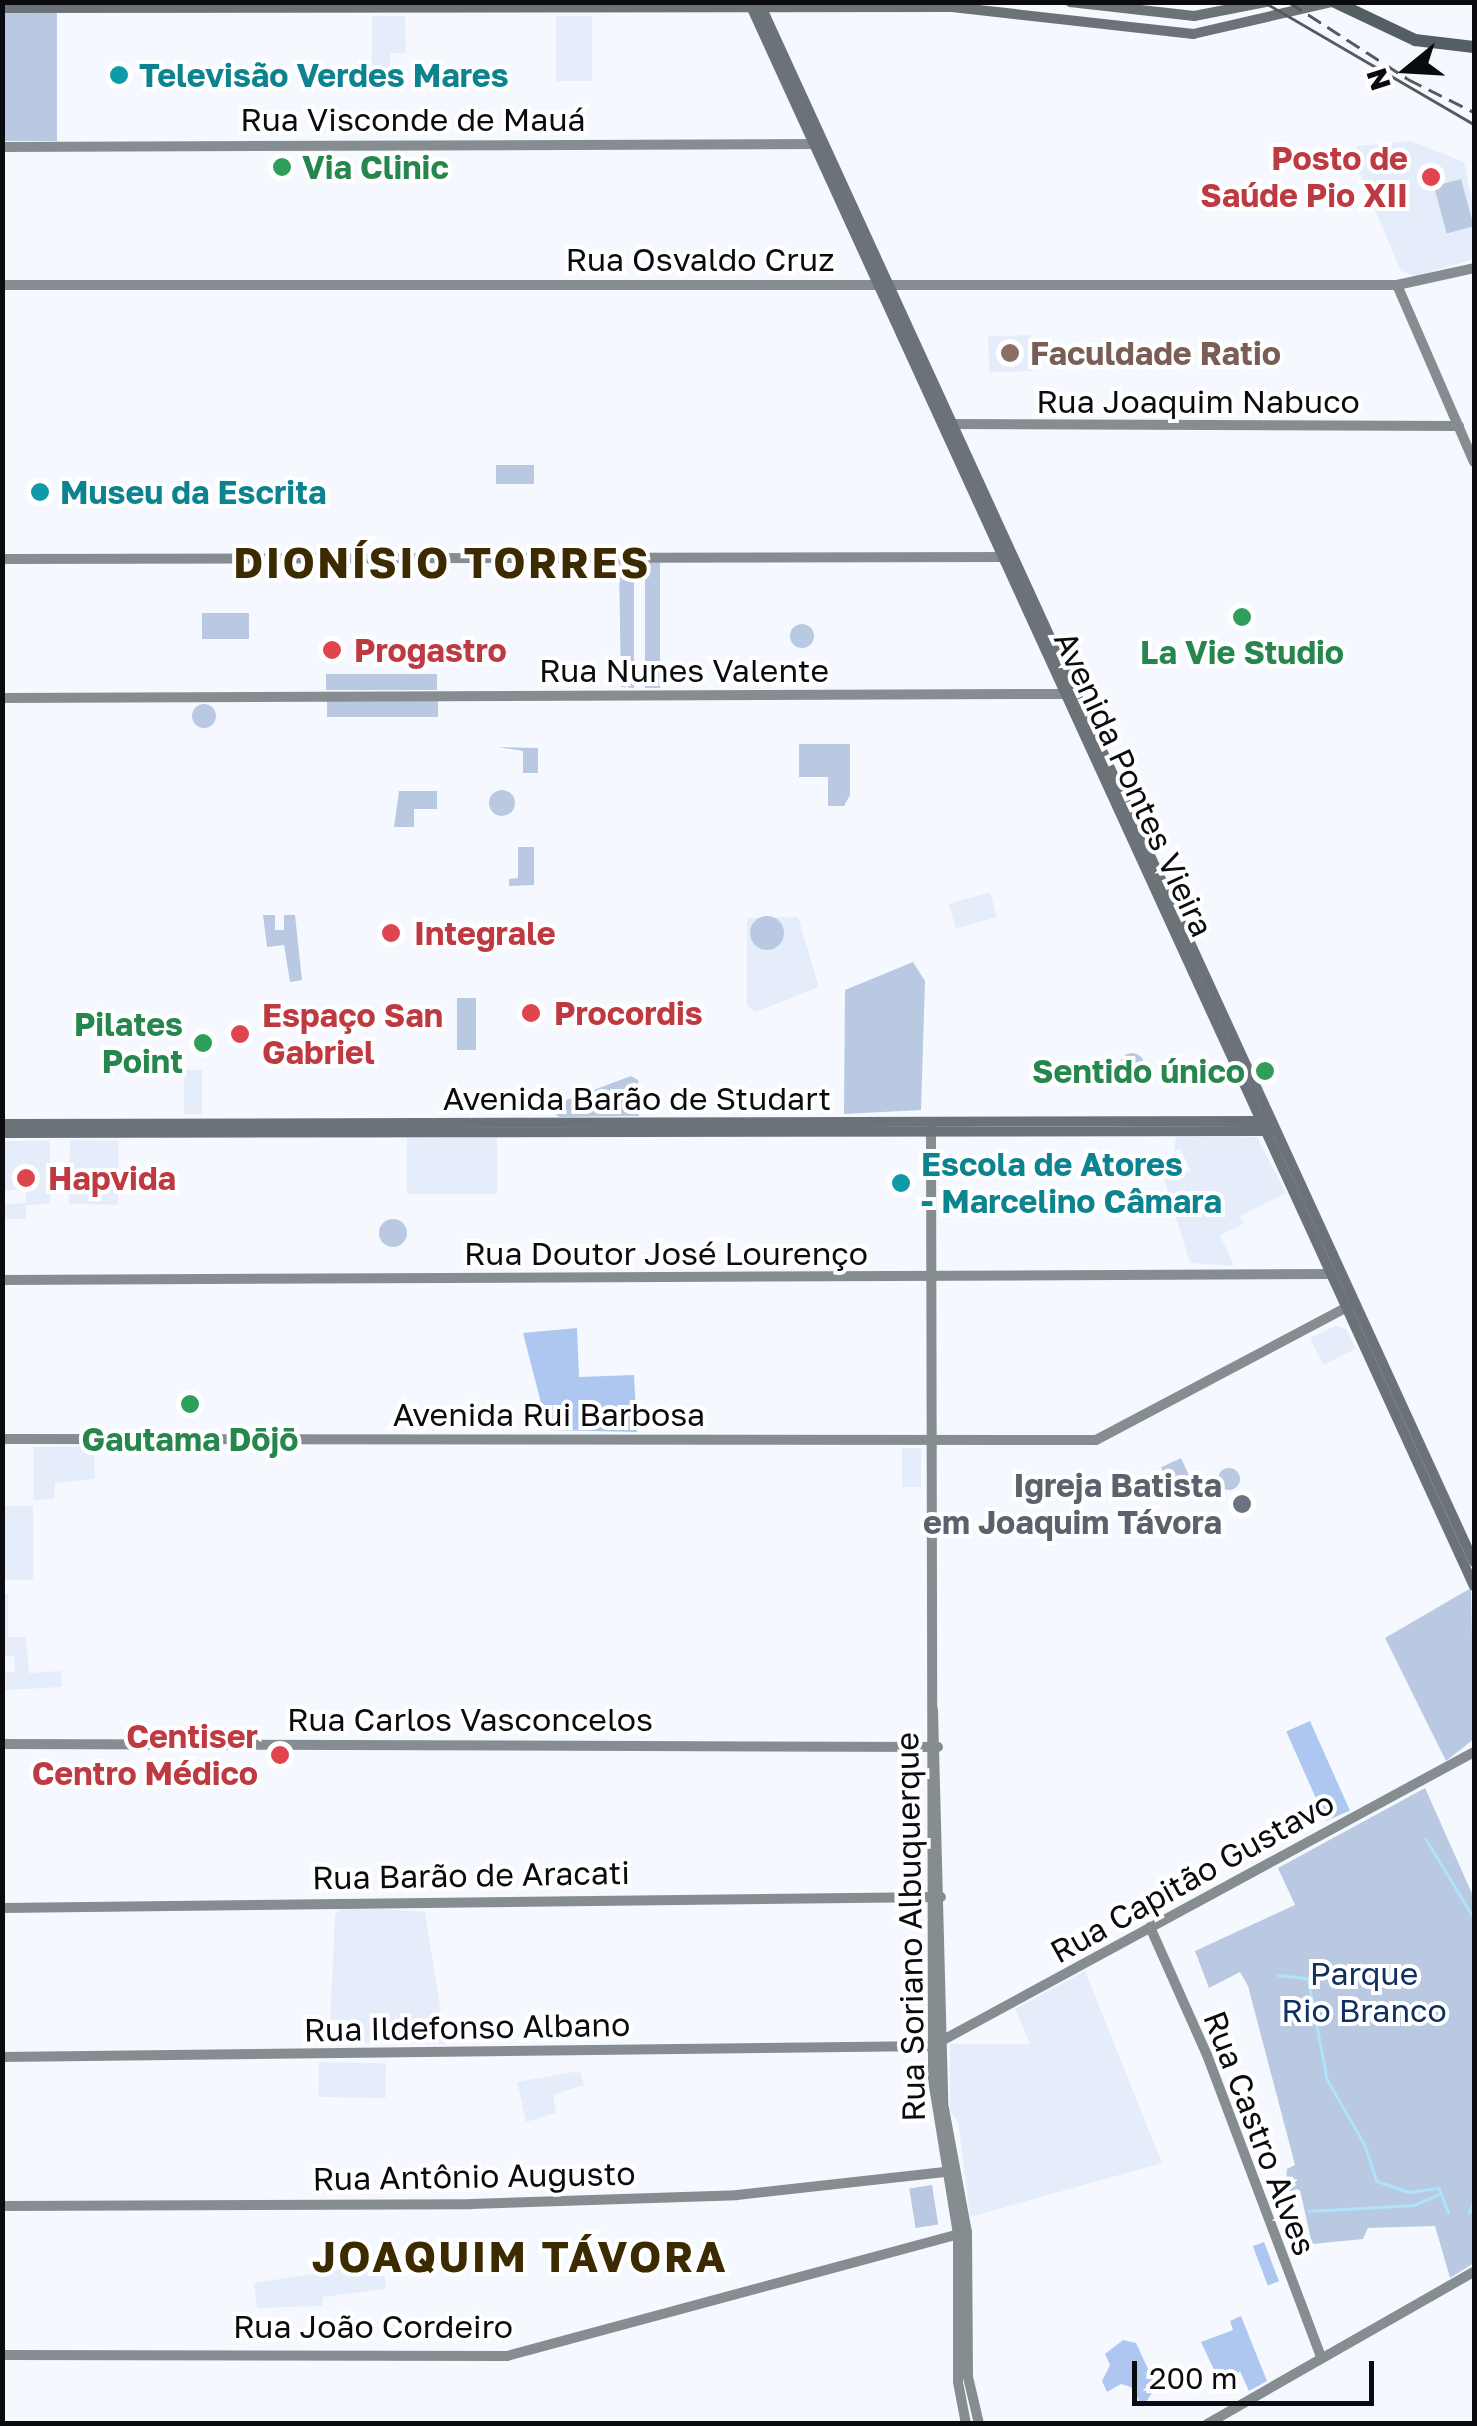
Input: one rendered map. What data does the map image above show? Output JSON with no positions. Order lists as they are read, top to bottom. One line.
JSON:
{"streets":{"main road":["Avenida Pontes Vieira","Avenida Barão de Studart"],"street":["Rua Visconde de Mauá","Rua Osvaldo Cruz","Rua Joaquim Nabuco","Rua Nunes Valente","Rua Doutor José Lourenço","Avenida Rui Barbosa","Rua Carlos Vasconcelos","Rua Barão de Aracati","Rua Capitão Gustavo","Rua Soriano Albuquerque","Rua Ildefonso Albano","Rua Castro Alves","Rua Antônio Augusto","Rua João Cordeiro"]},"crossings":[["Rua Visconde de Mauá","Avenida Pontes Vieira"],["Rua Osvaldo Cruz","Avenida Pontes Vieira"],["Rua Joaquim Nabuco","Avenida Pontes Vieira"],["Rua Nunes Valente","Avenida Pontes Vieira"],["Avenida Pontes Vieira","Avenida Barão de Studart"],["Avenida Pontes Vieira","Rua Doutor José Lourenço"],["Avenida Pontes Vieira","Avenida Rui Barbosa"],["Avenida Barão de Studart","Rua Soriano Albuquerque"],["Rua Doutor José Lourenço","Rua Soriano Albuquerque"],["Avenida Rui Barbosa","Rua Soriano Albuquerque"],["Rua Carlos Vasconcelos","Rua Soriano Albuquerque"],["Rua Barão de Aracati","Rua Soriano Albuquerque"],["Rua Capitão Gustavo","Rua Soriano Albuquerque"],["Rua Capitão Gustavo","Rua Ildefonso Albano"],["Rua Capitão Gustavo","Rua Castro Alves"],["Rua Soriano Albuquerque","Rua Ildefonso Albano"],["Rua Soriano Albuquerque","Rua Antônio Augusto"],["Rua Soriano Albuquerque","Rua João Cordeiro"]],"districts":["DIONÍSIO TORRES","JOAQUIM TÁVORA"],"parks":["Parque Rio Branco"],"places":["Televisão Verdes Mares","Via Clinic","Posto de Saúde Pio XII","Faculdade Ratio","Museu da Escrita","La Vie Studio","Progastro","Integrale","Procordis","Espaço San Gabriel","Pilates Point","Sentido único","Hapvida","Escola de Atores - Marcelino Câmara","Gautama Dōjō","Igreja Batista em Joaquim Távora","Centiser Centro Médico"],"scale_bar":"200 m","north":"left"}
